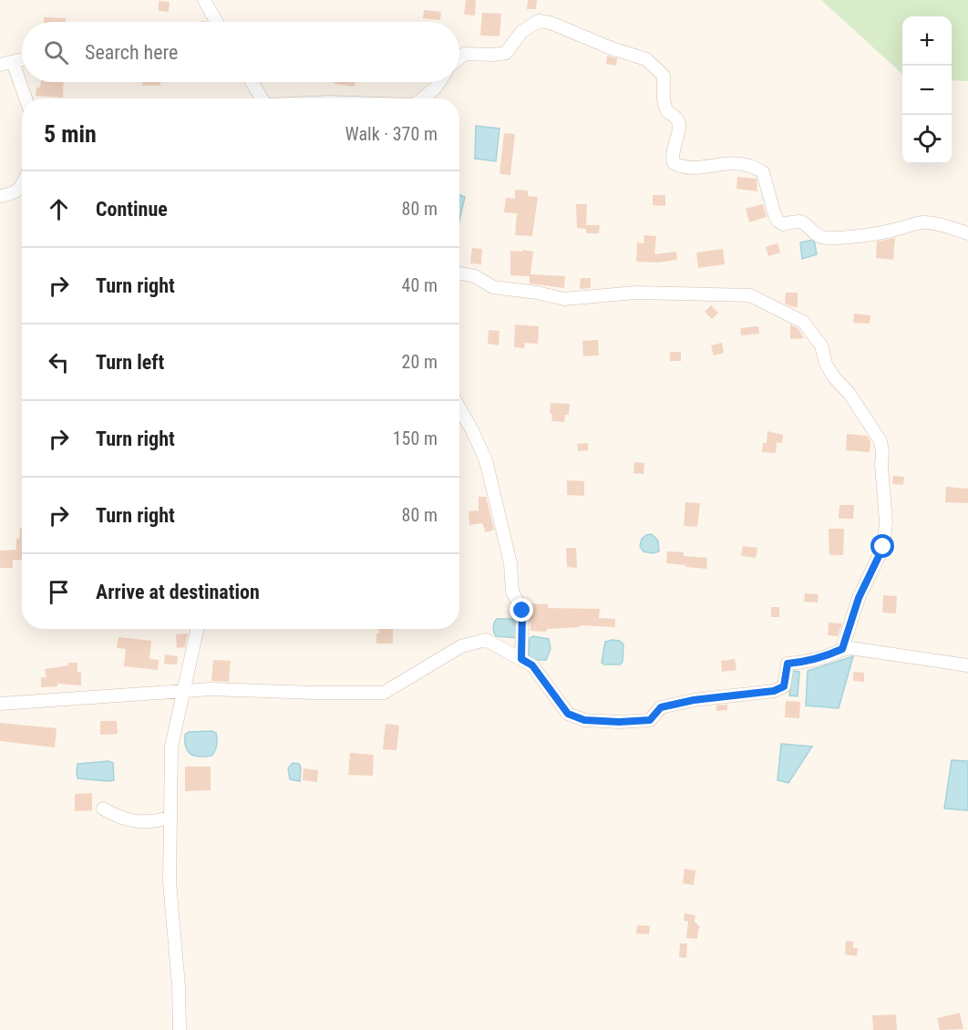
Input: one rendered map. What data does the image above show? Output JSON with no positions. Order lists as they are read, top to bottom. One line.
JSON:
{"page":{"map_buttons":["+","−"],"search":"Search here","heading":["5 min","Walk · 370 m"],"list":[["Continue","80 m"],["Turn right","40 m"],["Turn left","20 m"],["Turn right","150 m"],["Turn right","80 m"],"Arrive at destination"]}}
